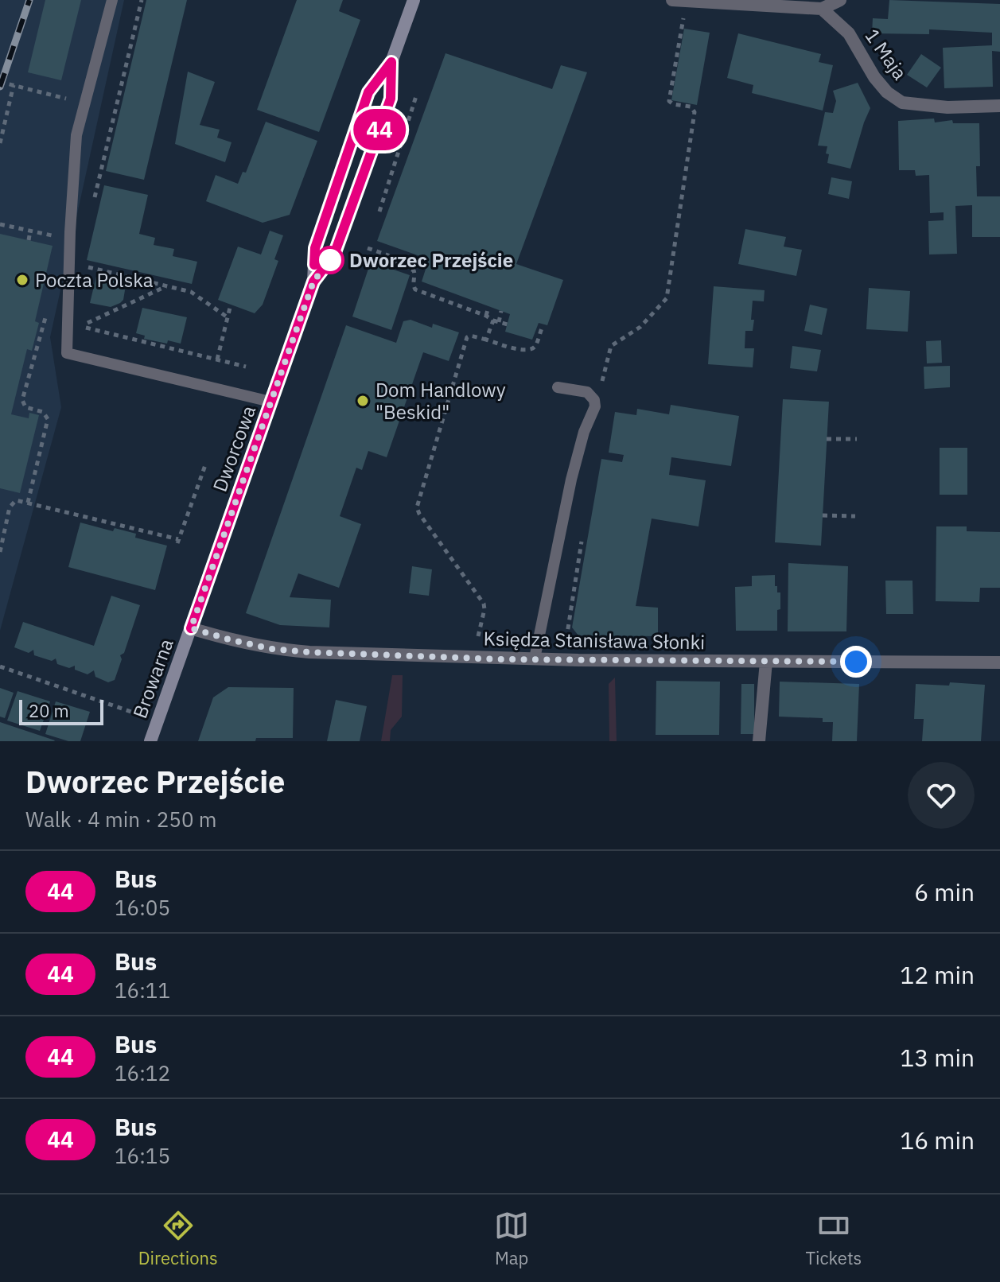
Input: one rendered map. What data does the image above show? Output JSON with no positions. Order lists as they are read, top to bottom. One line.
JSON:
{"streets":{"street":["1 Maja","Dworcowa","Księdza Stanisława Słonki","Browarna"]},"crossings":[["Dworcowa","Księdza Stanisława Słonki"],["Dworcowa","Browarna"],["Księdza Stanisława Słonki","Browarna"]],"places":["Dworzec Przejście","Poczta Polska","Dom Handlowy \"Beskid\""],"lines":["bus line 44"],"scale_bar":"20 m","page":{"on_map":"44","scale":"20 m","heading":["Dworzec Przejście","Walk · 4 min · 250 m"],"list":[{"mark":"44","name":"Bus","note":"16:05","value":"6 min"},{"mark":"44","name":"Bus","note":"16:11","value":"12 min"},{"mark":"44","name":"Bus","note":"16:12","value":"13 min"},{"mark":"44","name":"Bus","note":"16:15","value":"16 min"}],"tabs":["Directions","Map","Tickets"]}}
